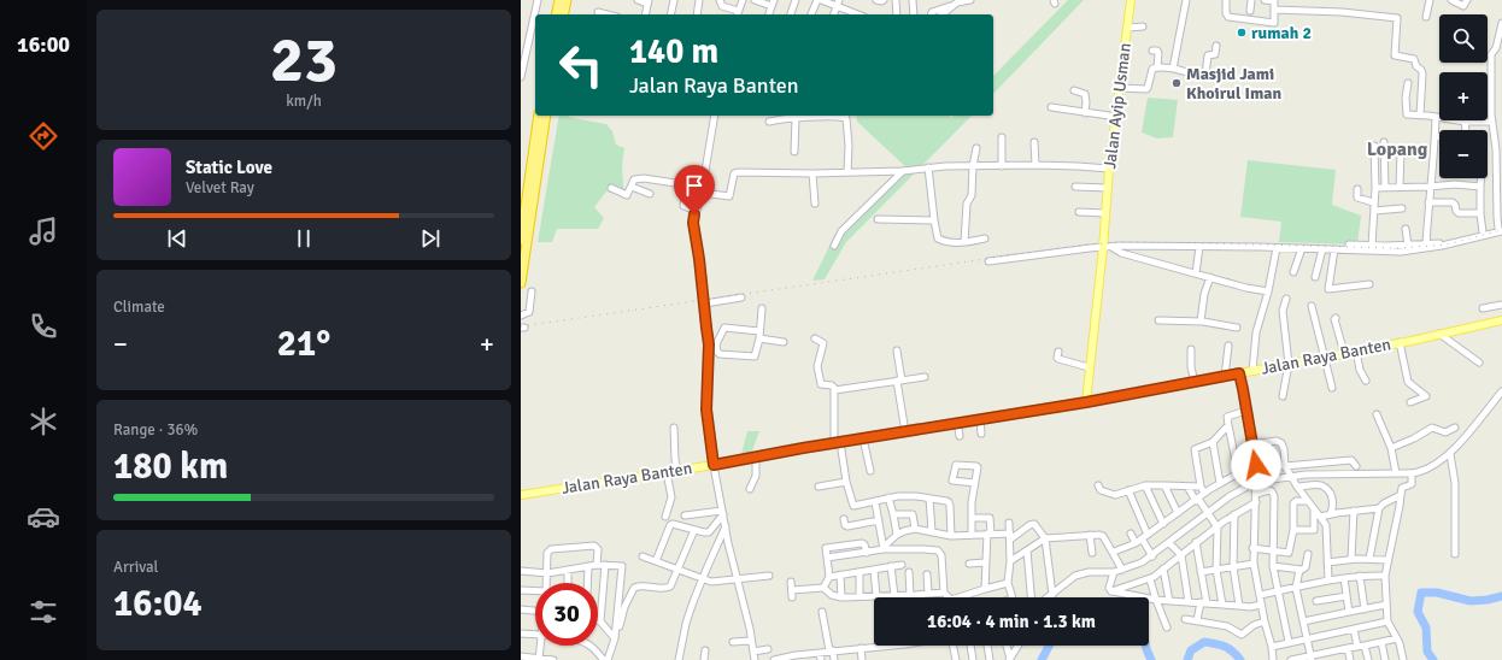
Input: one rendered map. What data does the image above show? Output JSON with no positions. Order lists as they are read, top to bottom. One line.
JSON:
{"streets":{"main road":["Jalan Ayip Usman","Jalan Raya Banten"]},"crossings":[["Jalan Ayip Usman","Jalan Raya Banten"]],"districts":["Lopang"],"places":["rumah 2","Masjid Jami Khoirul Iman"],"page":{"tabs":"16:00","tile":[["23","km/h"],"Climate",["Range · 36%","180 km"],["Arrival","16:04"]],"map_buttons":["+","−"],"turn":["140 m","Jalan Raya Banten"],"song":["Static Love","Velvet Ray"],"heat":["−","21°","+"],"limit":"30","trip":"16:04 · 4 min · 1.3 km"}}
